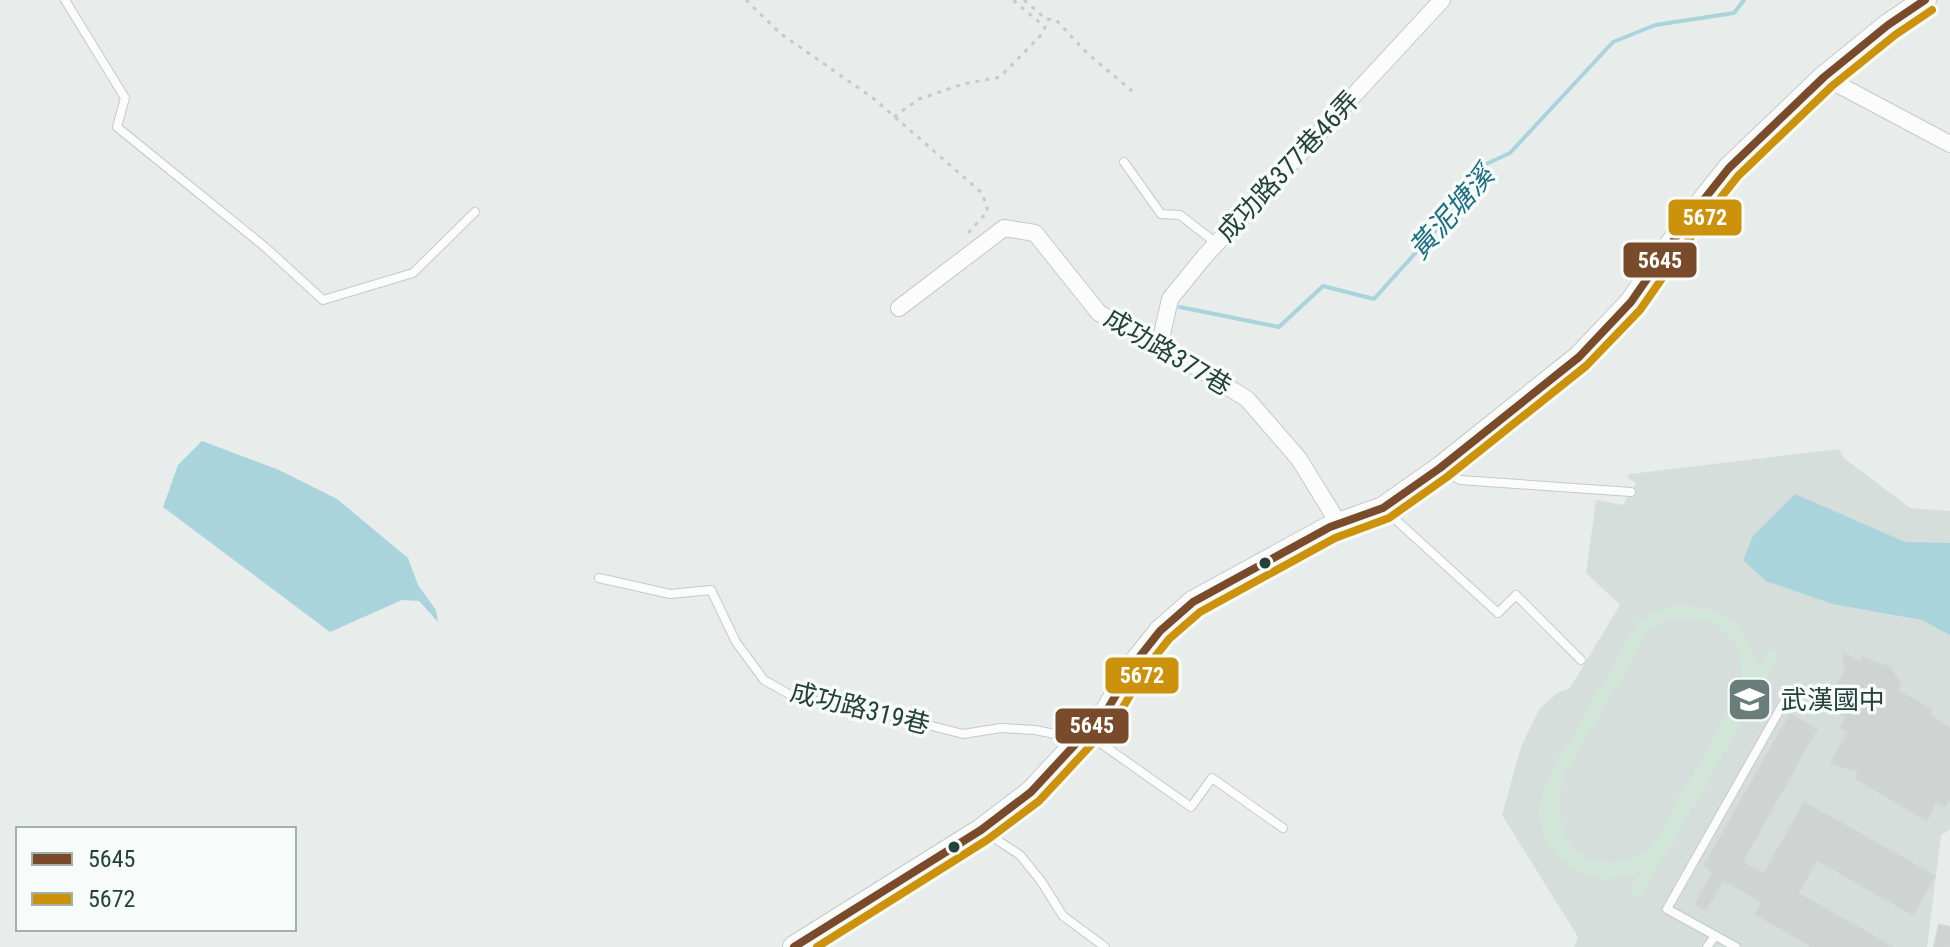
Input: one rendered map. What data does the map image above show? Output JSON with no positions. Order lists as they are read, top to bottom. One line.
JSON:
{"streets":{"street":["成功路377巷46弄","成功路377巷"],"lane":["成功路319巷"]},"crossings":[["成功路377巷46弄","成功路377巷"]],"water":["黃泥塘溪"],"places":{"school or university":["武漢國中"]},"lines":["transit line 5645","transit line 5672"],"legend":["5645","5672"]}
